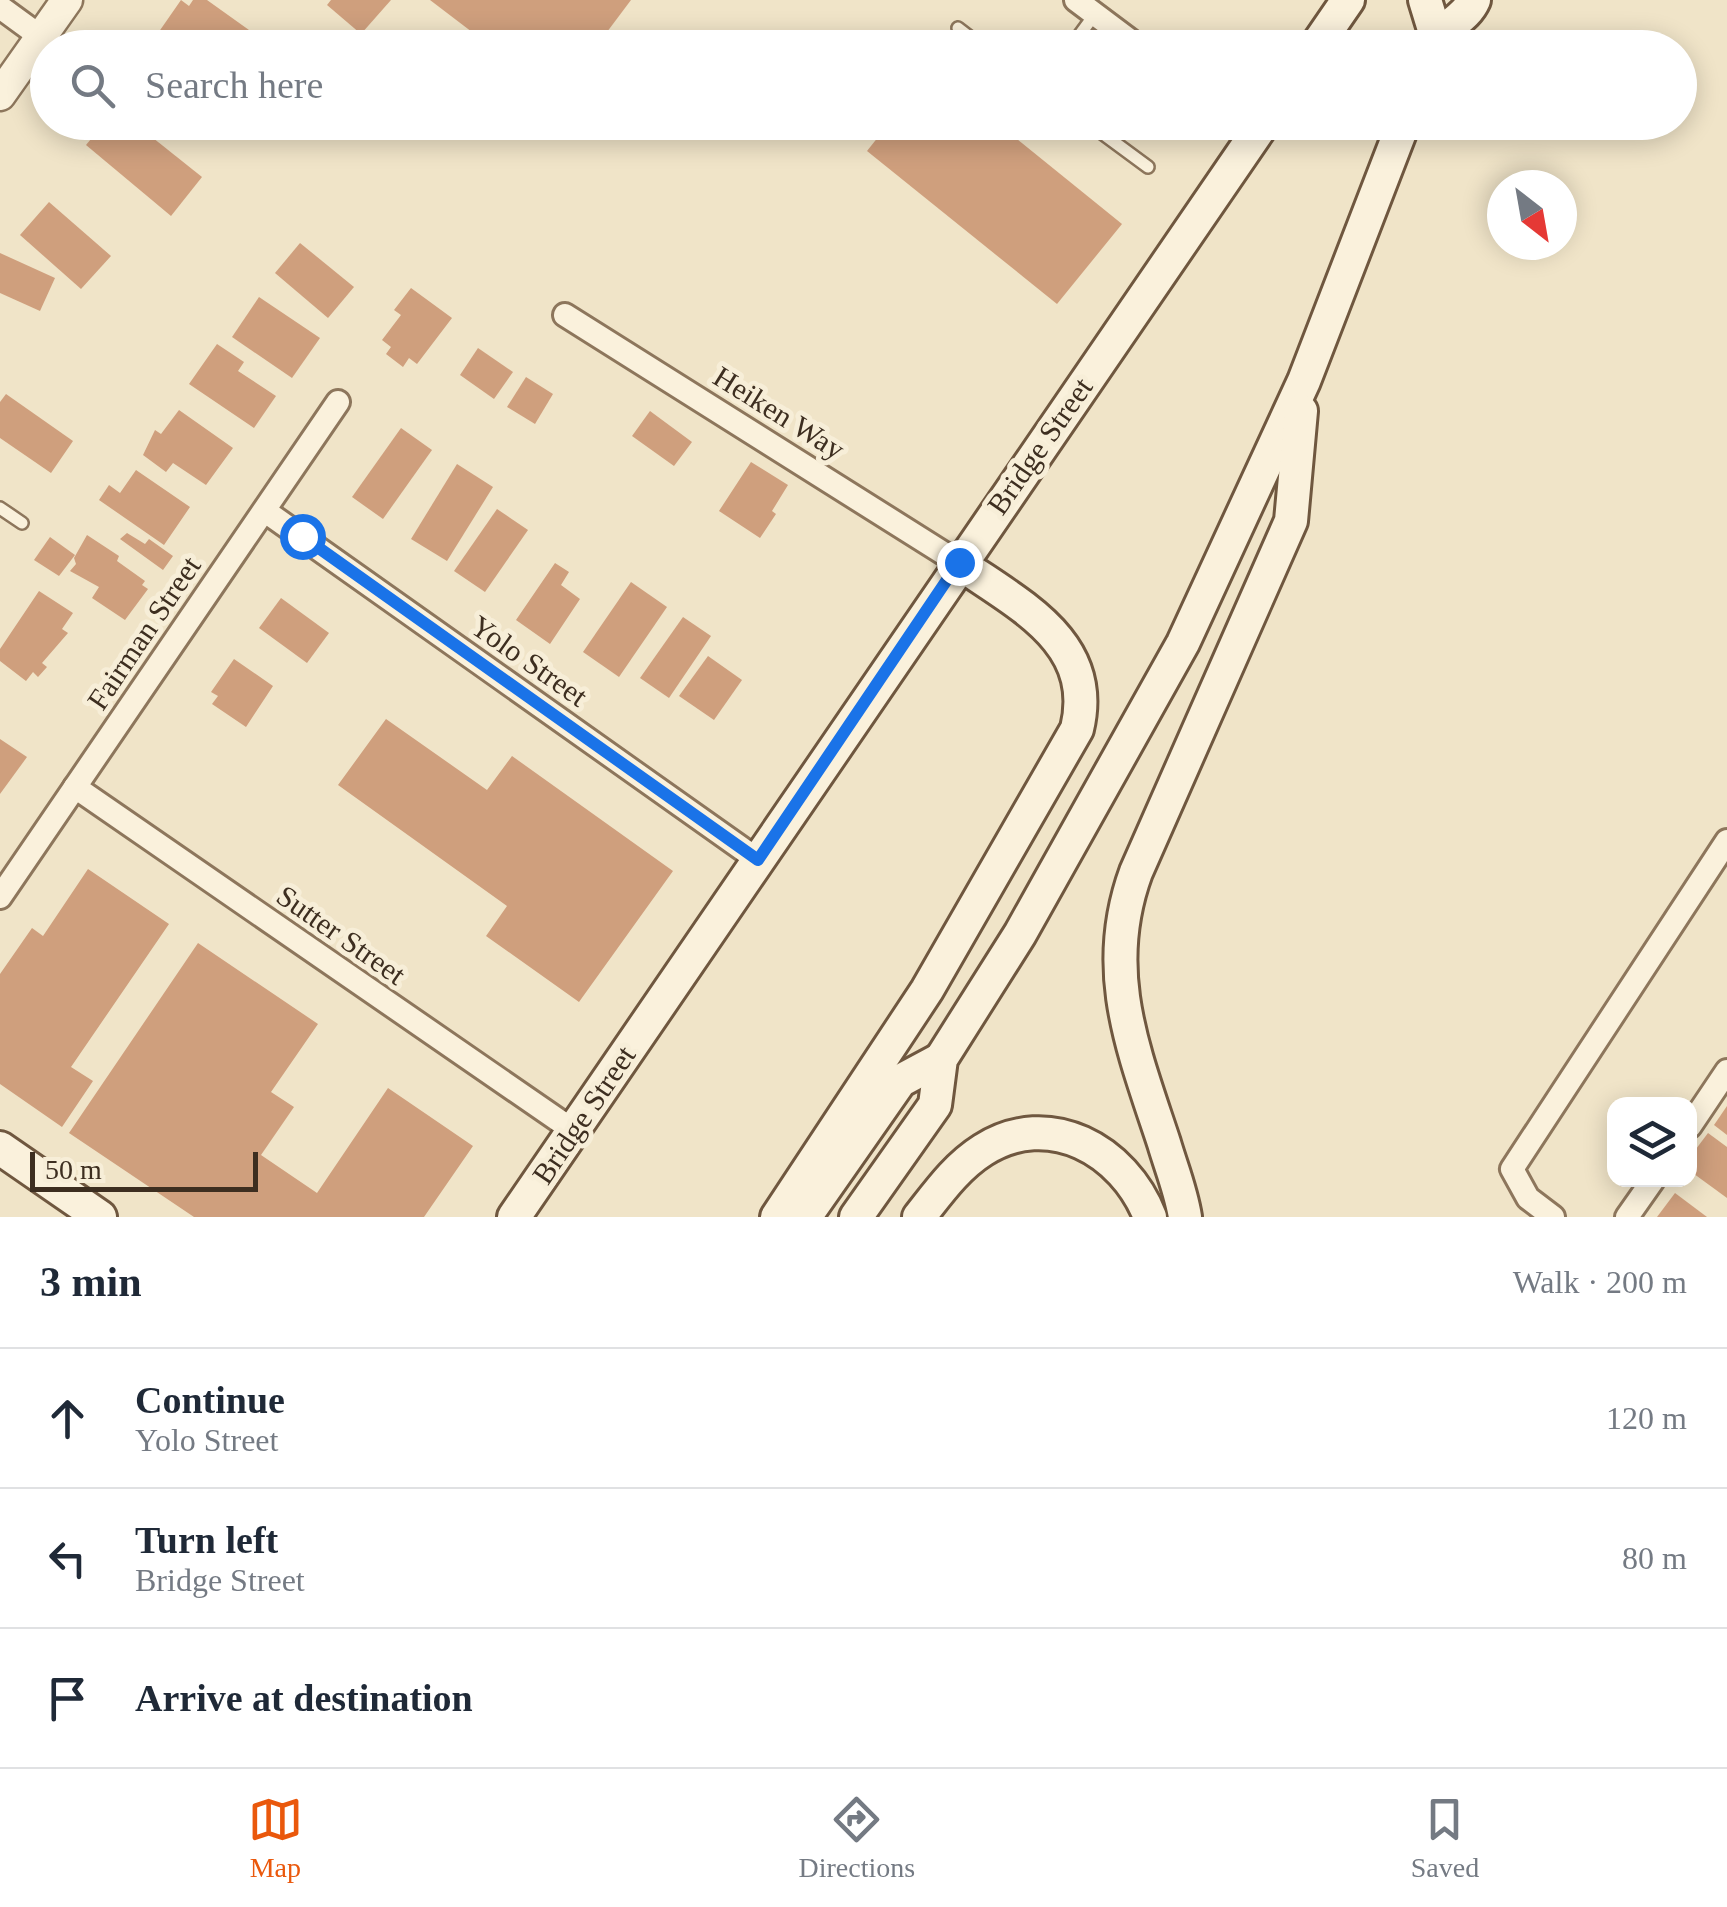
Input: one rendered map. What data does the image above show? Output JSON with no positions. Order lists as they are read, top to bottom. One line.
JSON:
{"streets":{"main road":["Bridge Street"],"street":["Heiken Way","Fairman Street","Yolo Street","Sutter Street"]},"crossings":[["Heiken Way","Bridge Street"],["Bridge Street","Yolo Street"],["Bridge Street","Sutter Street"],["Fairman Street","Yolo Street"],["Fairman Street","Sutter Street"]],"scale_bar":"50 m","north":"bottom right","page":{"search":"Search here","scale":"50 m","heading":["3 min","Walk · 200 m"],"list":[["Continue","Yolo Street","120 m"],["Turn left","Bridge Street","80 m"],"Arrive at destination"],"nav":["Map","Directions","Saved"]}}
